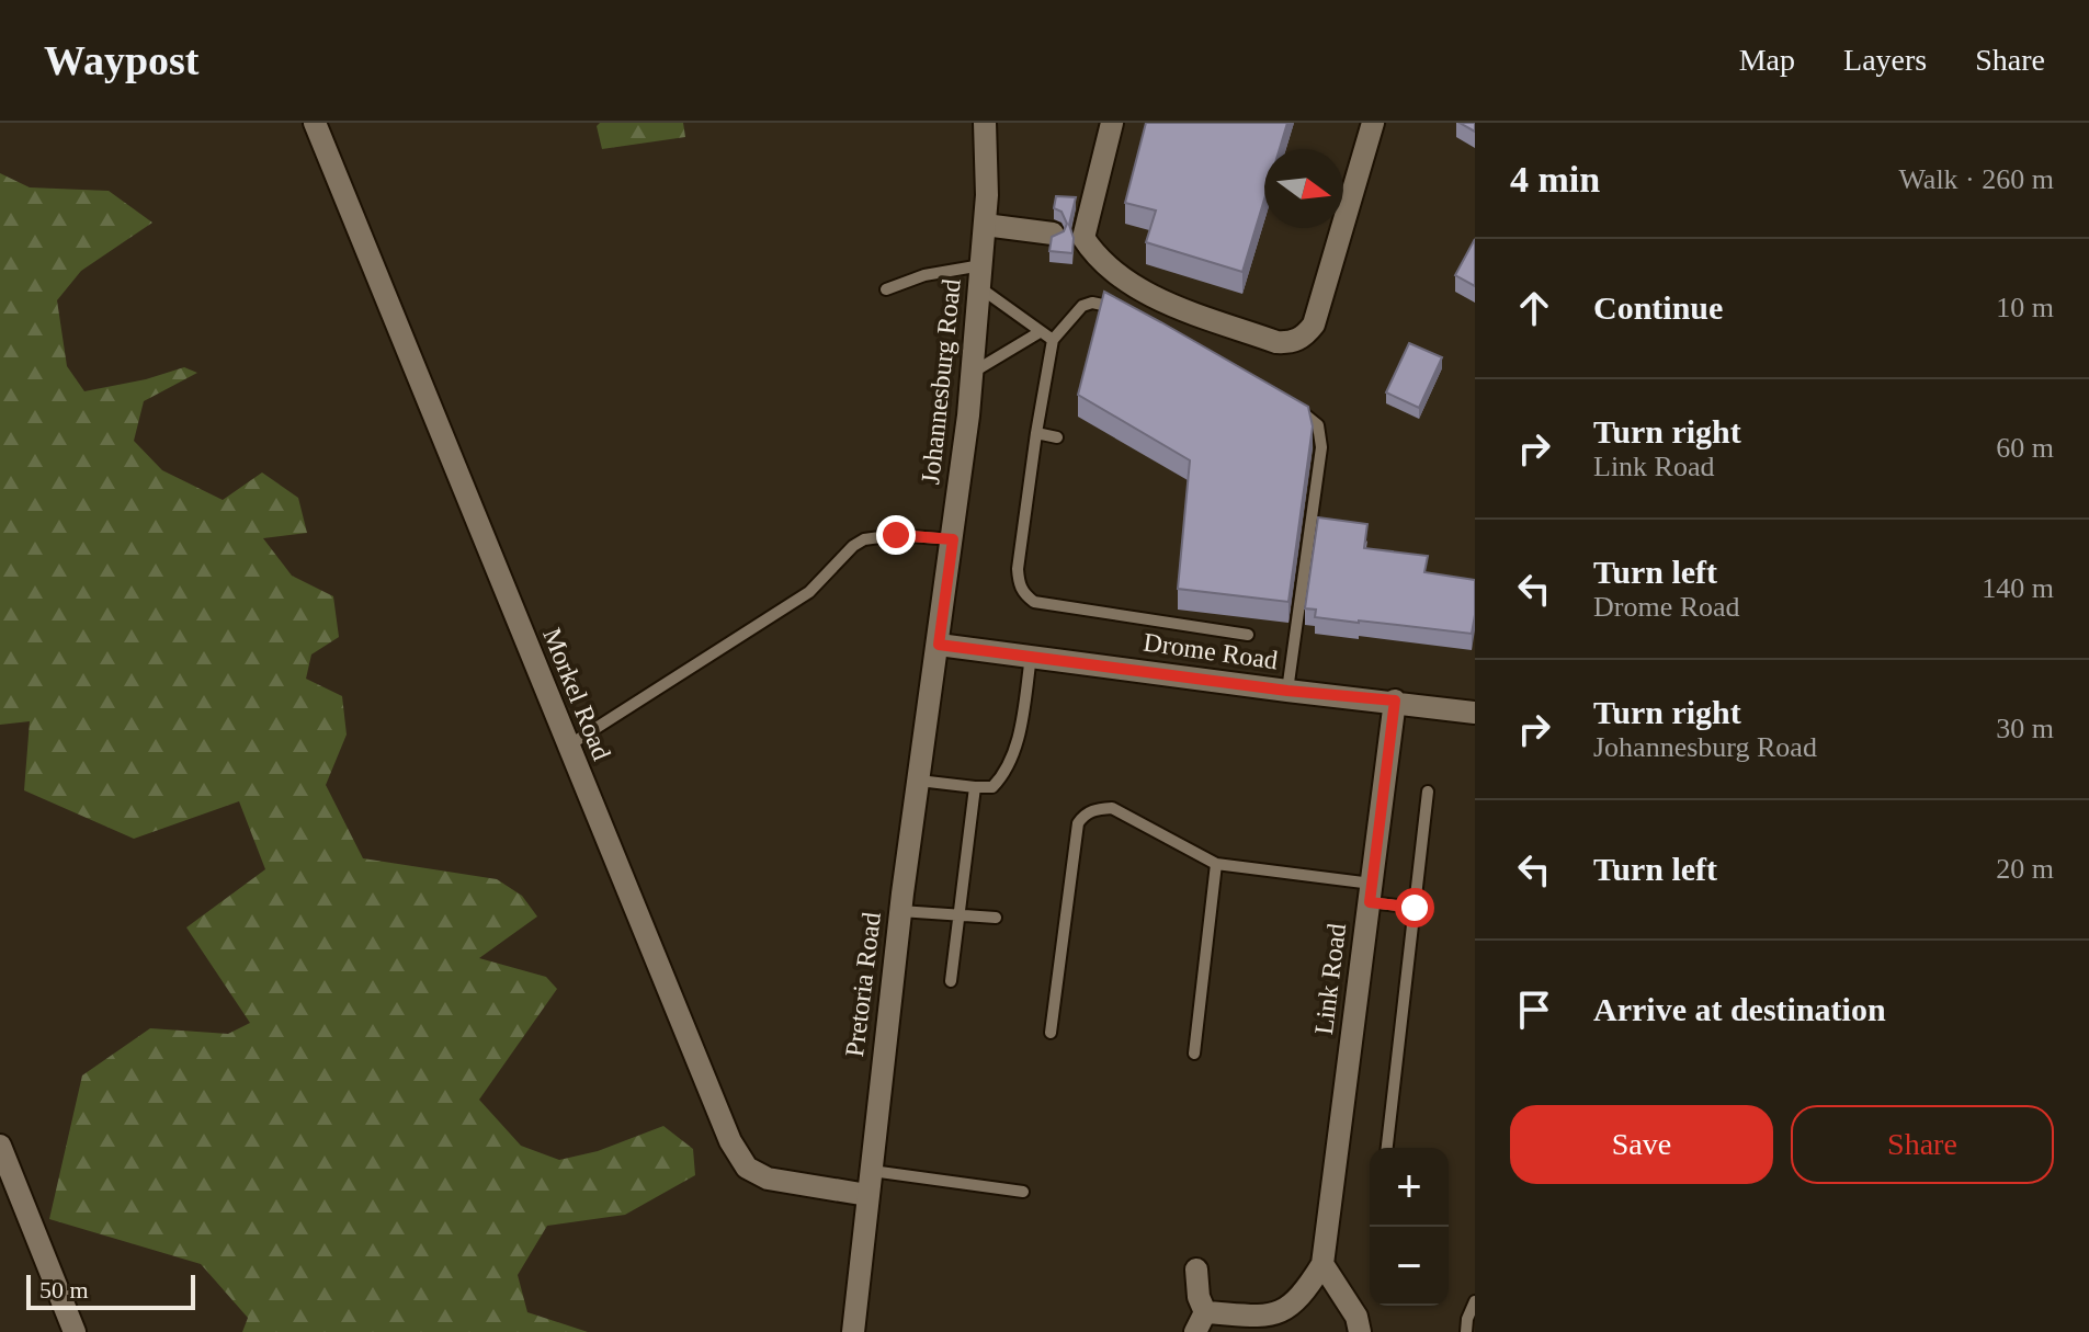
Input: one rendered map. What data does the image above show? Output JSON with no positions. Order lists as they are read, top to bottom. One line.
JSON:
{"streets":{"street":["Johannesburg Road","Drome Road","Morkel Road","Link Road","Pretoria Road"]},"crossings":[["Johannesburg Road","Drome Road"],["Johannesburg Road","Pretoria Road"],["Drome Road","Link Road"],["Drome Road","Pretoria Road"],["Morkel Road","Pretoria Road"]],"scale_bar":"50 m","north":"right","page":{"header":"Waypost","nav":["Map","Layers","Share"],"heading":["4 min","Walk · 260 m"],"list":[["Continue","10 m"],["Turn right","Link Road","60 m"],["Turn left","Drome Road","140 m"],["Turn right","Johannesburg Road","30 m"],["Turn left","20 m"],"Arrive at destination"],"buttons":["Save","Share"],"map_buttons":["+","−"],"scale":"50 m"}}
